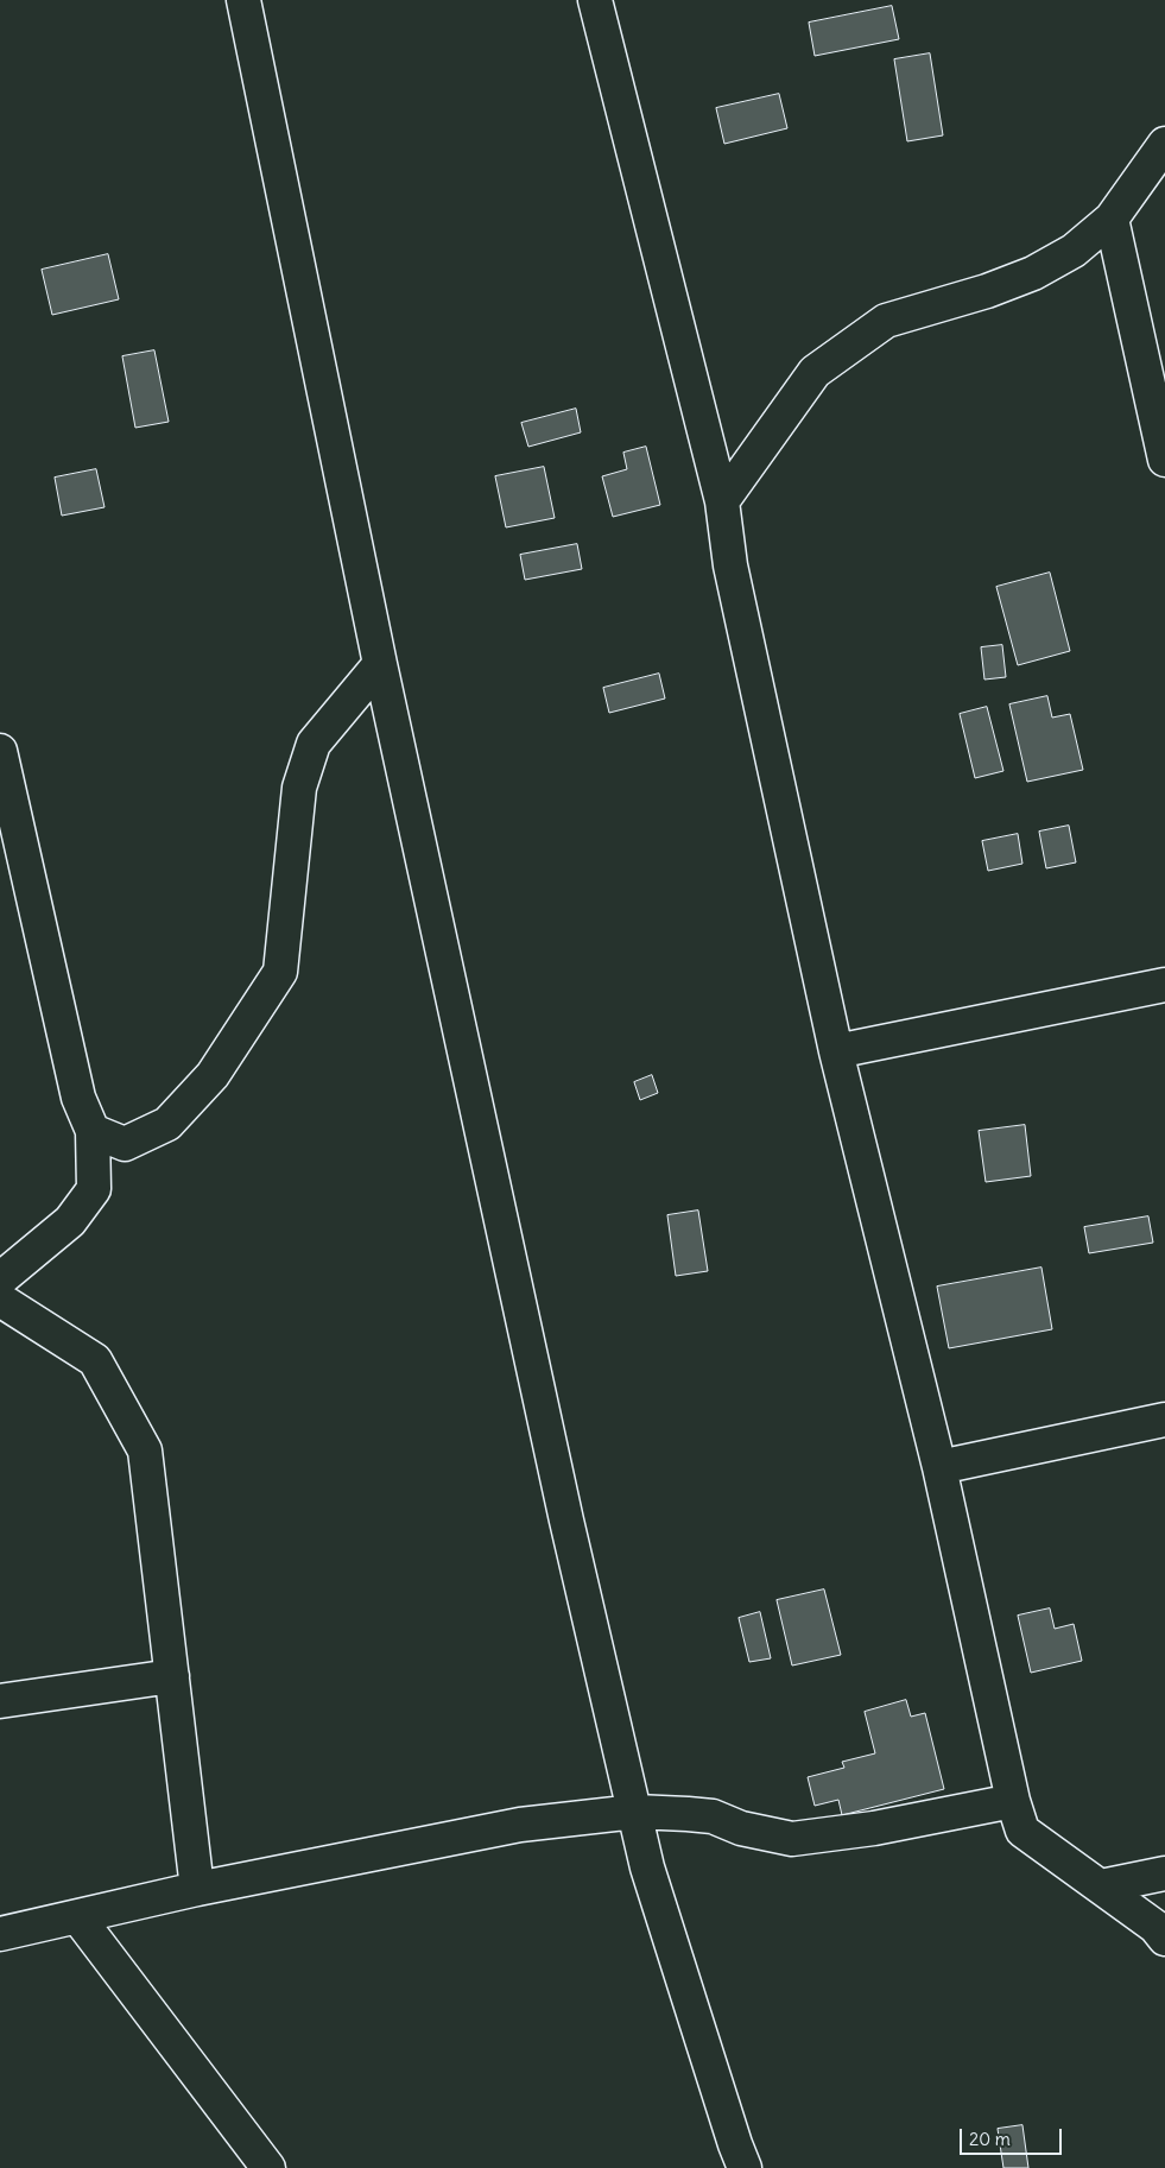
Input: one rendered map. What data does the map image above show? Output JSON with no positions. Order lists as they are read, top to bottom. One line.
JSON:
{"scale_bar":"20 m"}
